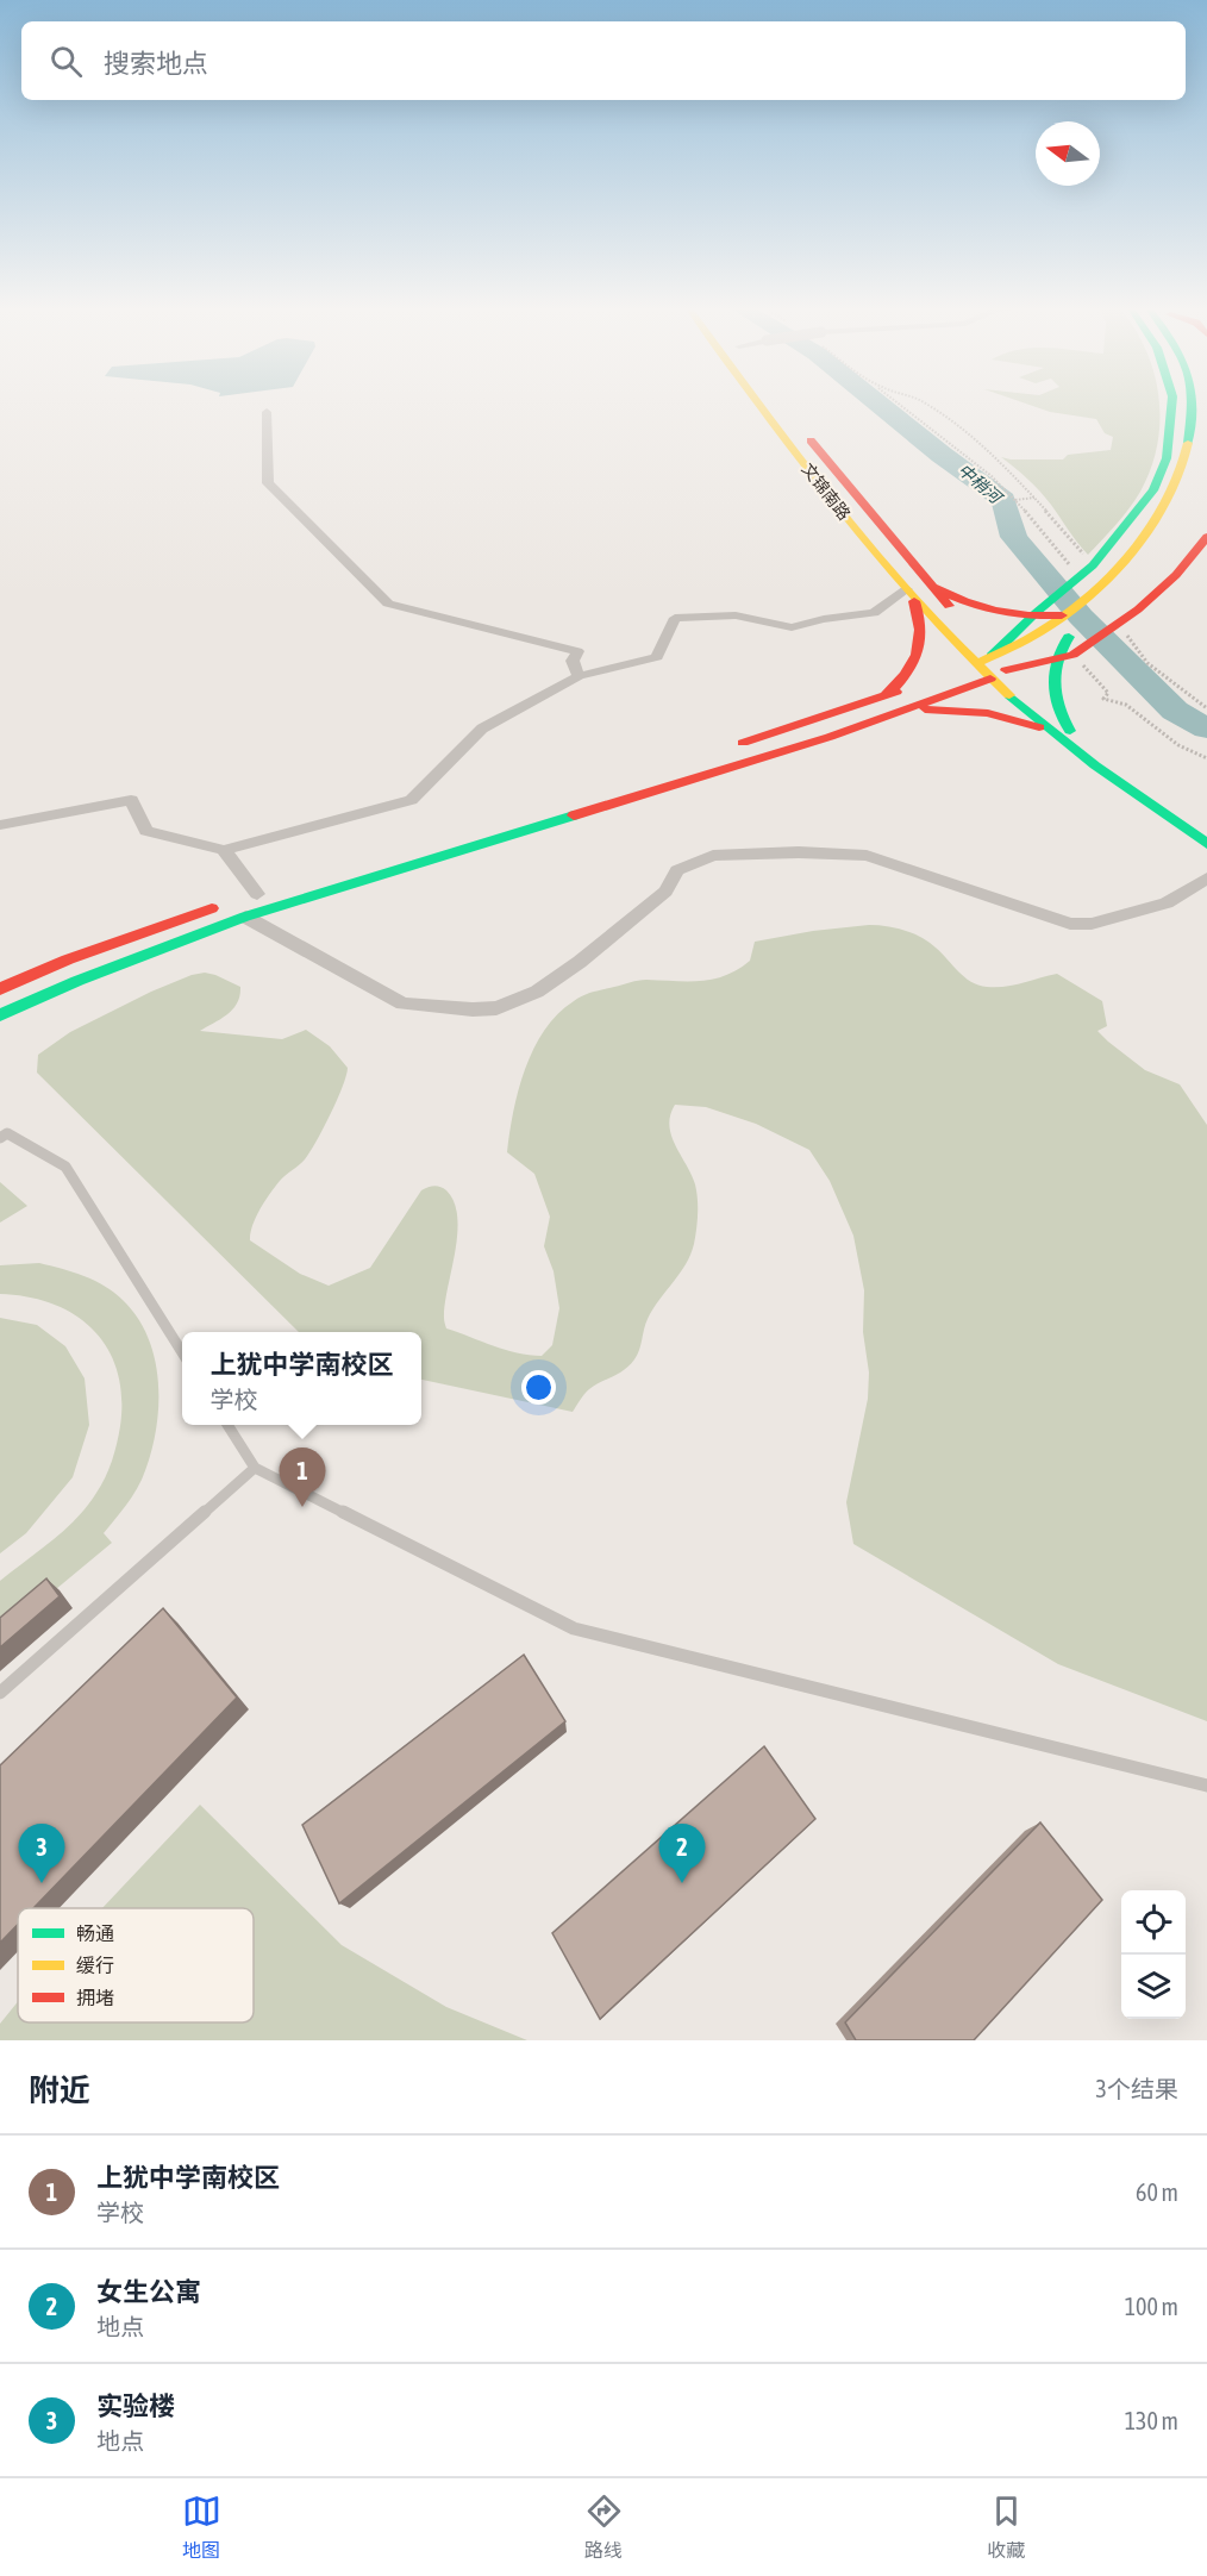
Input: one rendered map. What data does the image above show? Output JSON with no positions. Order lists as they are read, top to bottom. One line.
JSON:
{"streets":{"main road":["文锦南路"]},"water":["中稍河"],"legend":["畅通","缓行","拥堵"],"north":"left","page":{"search":"搜索地点","popup":["上犹中学南校区","学校"],"pins":["1","2","3"],"heading":["附近","3个结果"],"list":[{"mark":"1","name":"上犹中学南校区","note":"学校","value":"60 m"},{"mark":"2","name":"女生公寓","note":"地点","value":"100 m"},{"mark":"3","name":"实验楼","note":"地点","value":"130 m"}],"nav":["地图","路线","收藏"]}}
